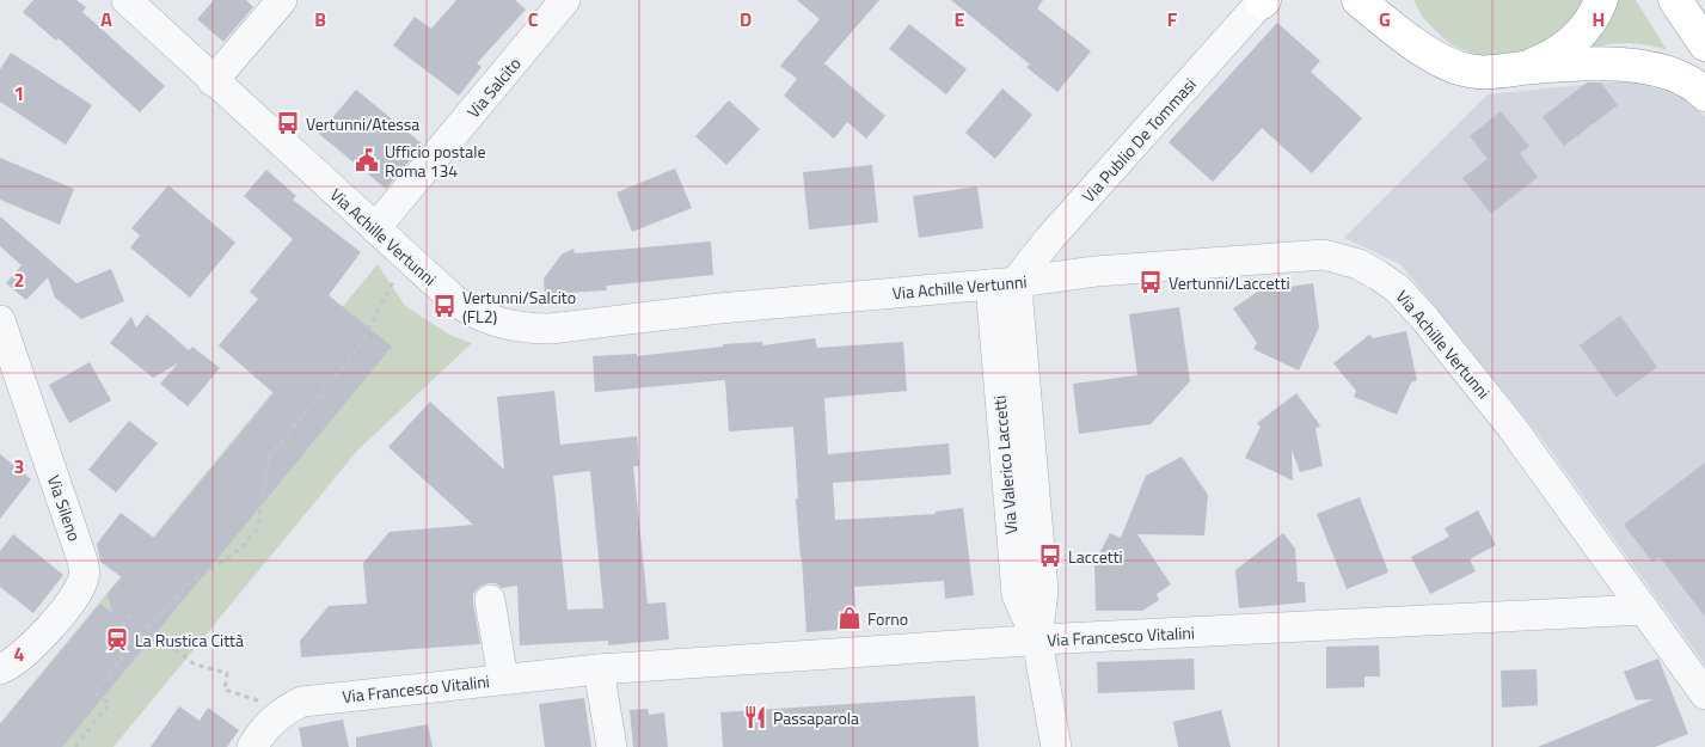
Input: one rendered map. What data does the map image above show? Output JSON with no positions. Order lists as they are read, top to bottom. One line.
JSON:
{"streets":{"street":["Via Salcito","Via Publio De Tommasi","Via Achille Vertunni","Via Valerico Laccetti","Via Sileno","Via Francesco Vitalini"]},"crossings":[["Via Salcito","Via Achille Vertunni"],["Via Publio De Tommasi","Via Achille Vertunni"],["Via Publio De Tommasi","Via Valerico Laccetti"],["Via Achille Vertunni","Via Valerico Laccetti"],["Via Achille Vertunni","Via Francesco Vitalini"],["Via Valerico Laccetti","Via Francesco Vitalini"]],"places":{"bus stop":["Vertunni/Atessa","Vertunni/Laccetti","Vertunni/Salcito (FL2)","Laccetti"],"public building":["Ufficio postale Roma 134"],"shop":["Forno"],"station":["La Rustica Città"],"restaurant":["Passaparola"]},"grid":{"columns":["A","B","C","D","E","F","G","H"],"rows":["1","2","3","4"]}}
